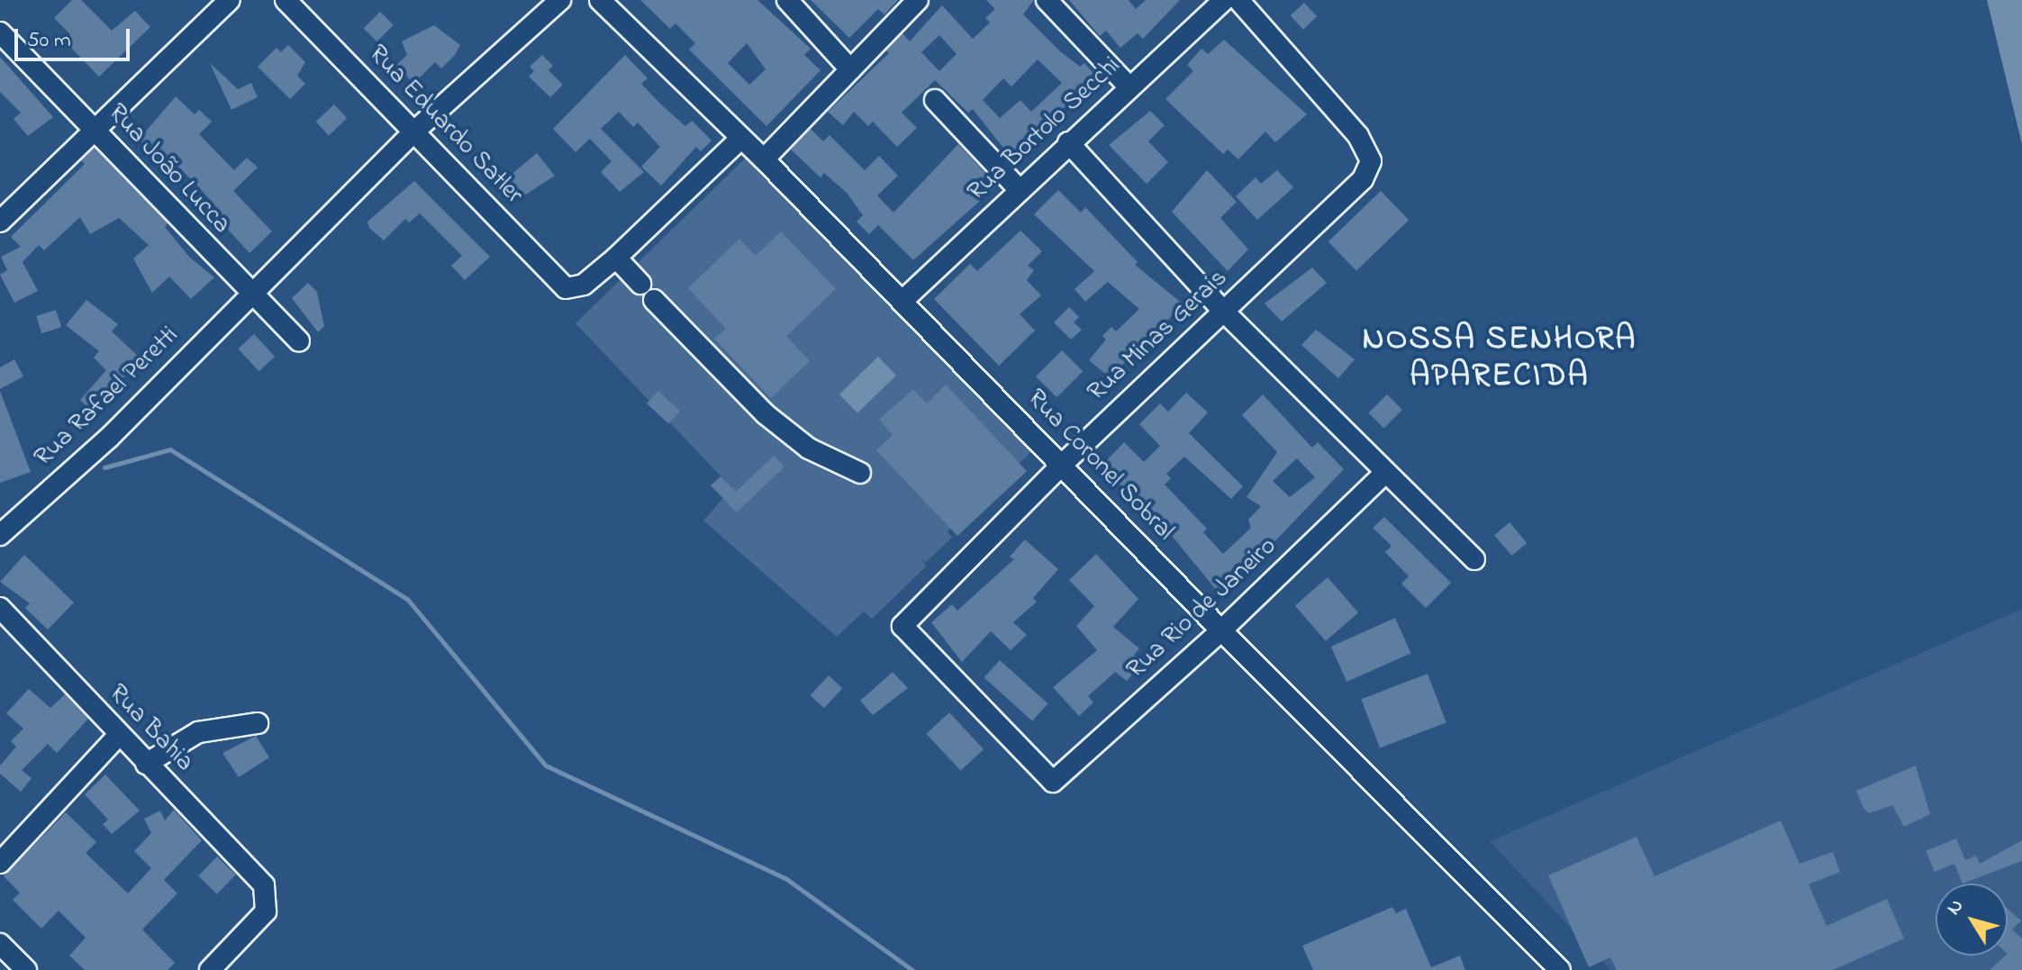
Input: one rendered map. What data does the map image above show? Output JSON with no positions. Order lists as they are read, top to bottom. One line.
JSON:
{"streets":{"street":["Rua Eduardo Satler","Rua Bortolo Secchi","Rua João Lucca","Rua Minas Gerais","Rua Rafael Peretti","Rua Coronel Sobral","Rua Rio de Janeiro","Rua Bahia"]},"crossings":[["Rua Eduardo Satler","Rua Rafael Peretti"],["Rua Bortolo Secchi","Rua Coronel Sobral"],["Rua João Lucca","Rua Rafael Peretti"],["Rua Minas Gerais","Rua Coronel Sobral"],["Rua Minas Gerais","Rua Rio de Janeiro"],["Rua Coronel Sobral","Rua Rio de Janeiro"]],"districts":["NOSSA SENHORA APARECIDA"],"scale_bar":"50 m","north":"top left"}
